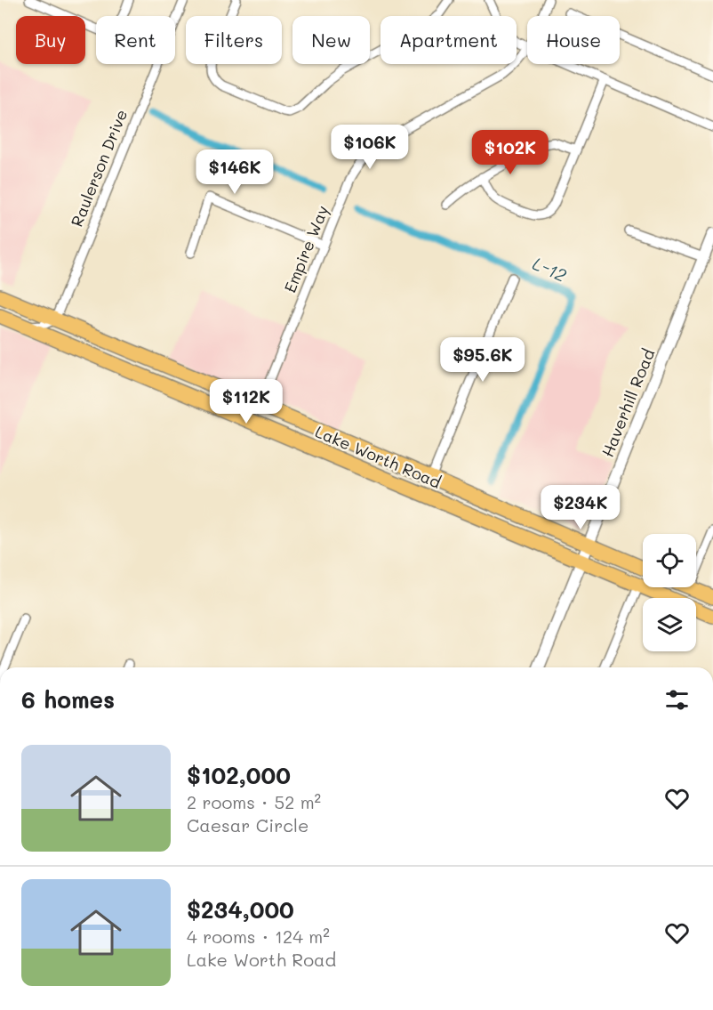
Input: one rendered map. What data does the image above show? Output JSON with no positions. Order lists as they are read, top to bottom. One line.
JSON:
{"streets":{"main road":["Lake Worth Road"],"street":["Raulerson Drive","Empire Way","Haverhill Road"]},"crossings":[["Raulerson Drive","Lake Worth Road"],["Empire Way","Lake Worth Road"],["Haverhill Road","Lake Worth Road"]],"water":["L-12"],"page":{"chip":["Buy","Rent","Filters","New","Apartment","House"],"price":["$106K","$102K","$146K","$95.6K","$112K","$234K"],"heading":"6 homes","list":[{"name":"$102,000","note":"2 rooms · 52 m² · Caesar Circle"},{"name":"$234,000","note":"4 rooms · 124 m² · Lake Worth Road"}]}}
